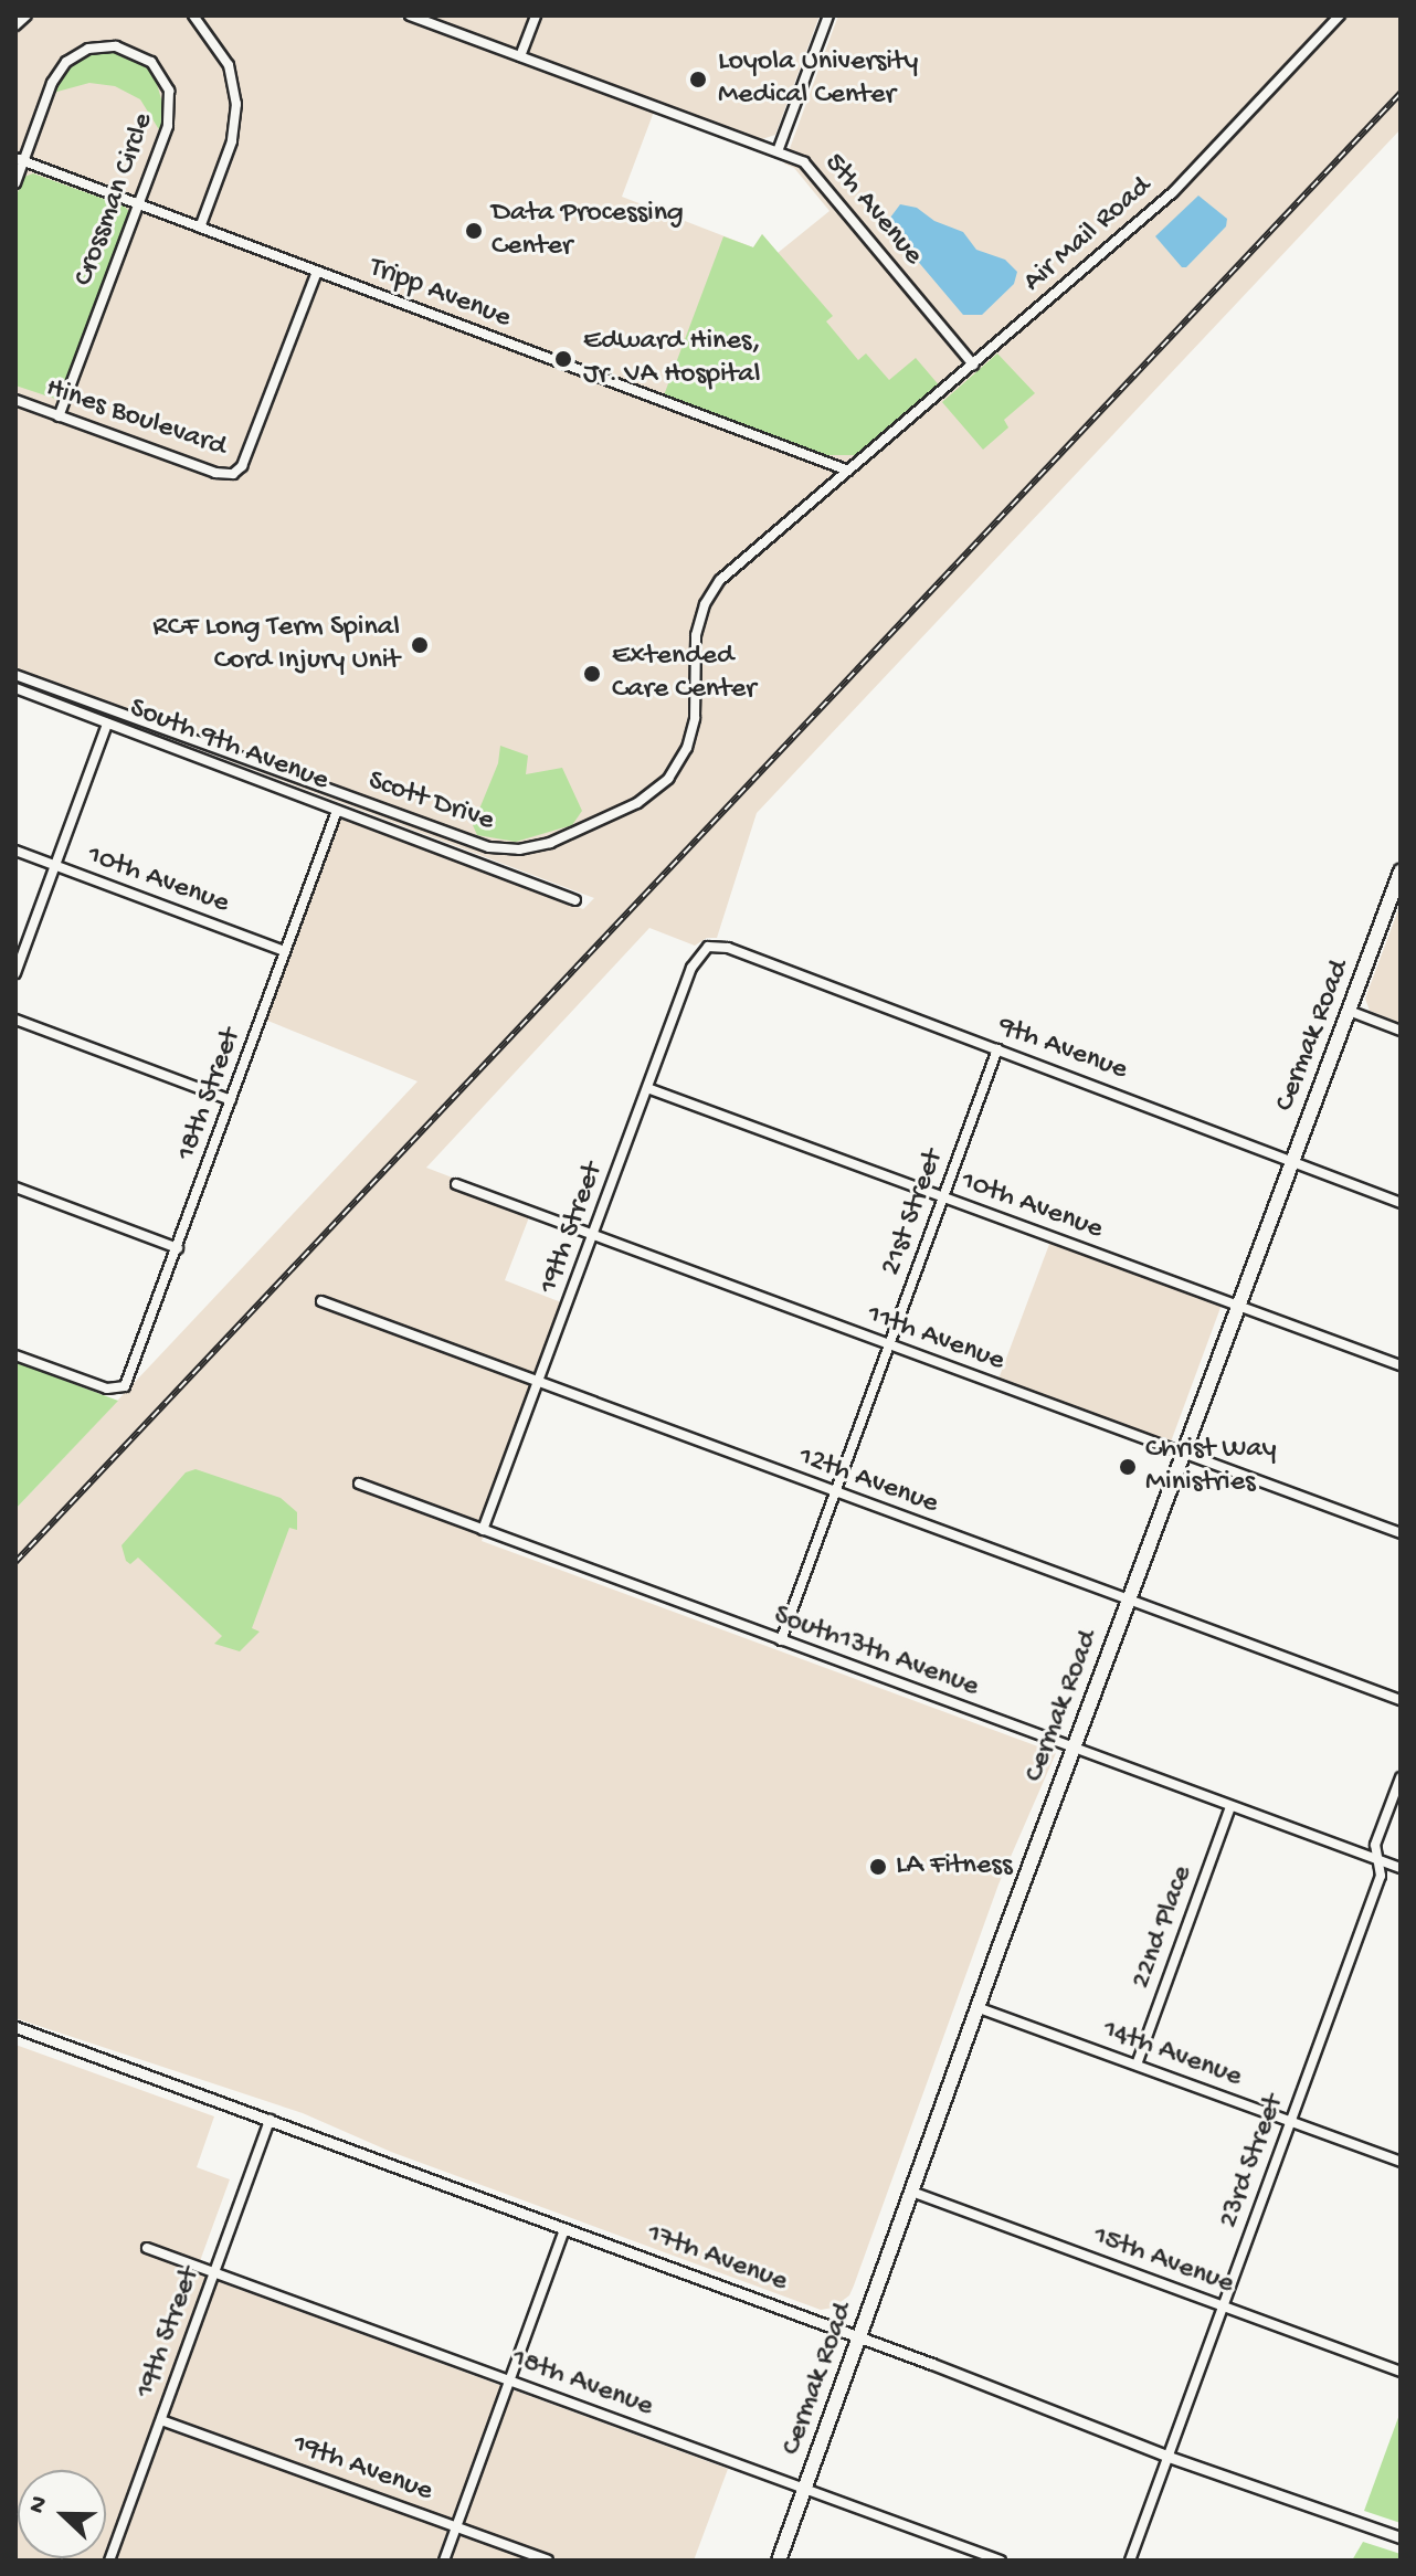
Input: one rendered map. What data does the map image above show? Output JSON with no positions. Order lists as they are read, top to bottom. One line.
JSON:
{"streets":{"main road":["Cermak Road"],"street":["Crossman Circle","5th Avenue","Air Mail Road","Tripp Avenue","Hines Boulevard","South 9th Avenue","Scott Drive","10th Avenue","9th Avenue","18th Street","21st Street","19th Street","11th Avenue","12th Avenue","South13th Avenue","22nd Place","14th Avenue","23rd Street","17th Avenue","15th Avenue","18th Avenue","19th Avenue"]},"crossings":[["Crossman Circle","Tripp Avenue"],["Crossman Circle","Hines Boulevard"],["5th Avenue","Air Mail Road"],["Air Mail Road","Tripp Avenue"],["Air Mail Road","Scott Drive"],["Tripp Avenue","Hines Boulevard"],["Tripp Avenue","Scott Drive"],["South 9th Avenue","18th Street"],["10th Avenue","Cermak Road"],["10th Avenue","18th Street"],["10th Avenue","21st Street"],["10th Avenue","19th Street"],["Cermak Road","9th Avenue"],["Cermak Road","11th Avenue"],["Cermak Road","12th Avenue"],["Cermak Road","South13th Avenue"],["Cermak Road","14th Avenue"],["Cermak Road","17th Avenue"],["Cermak Road","15th Avenue"],["Cermak Road","18th Avenue"],["9th Avenue","21st Street"],["9th Avenue","19th Street"],["21st Street","11th Avenue"],["21st Street","12th Avenue"],["21st Street","South13th Avenue"],["19th Street","11th Avenue"],["19th Street","12th Avenue"],["19th Street","South13th Avenue"],["19th Street","17th Avenue"],["19th Street","18th Avenue"],["19th Street","19th Avenue"],["South13th Avenue","22nd Place"],["South13th Avenue","23rd Street"],["22nd Place","14th Avenue"],["14th Avenue","23rd Street"],["23rd Street","17th Avenue"],["23rd Street","15th Avenue"]],"places":["Loyola University Medical Center","Data Processing Center","Edward Hines, Jr. VA Hospital","RCF Long Term Spinal Cord Injury Unit","Extended Care Center","Christ Way Ministries","LA Fitness"],"north":"left"}
